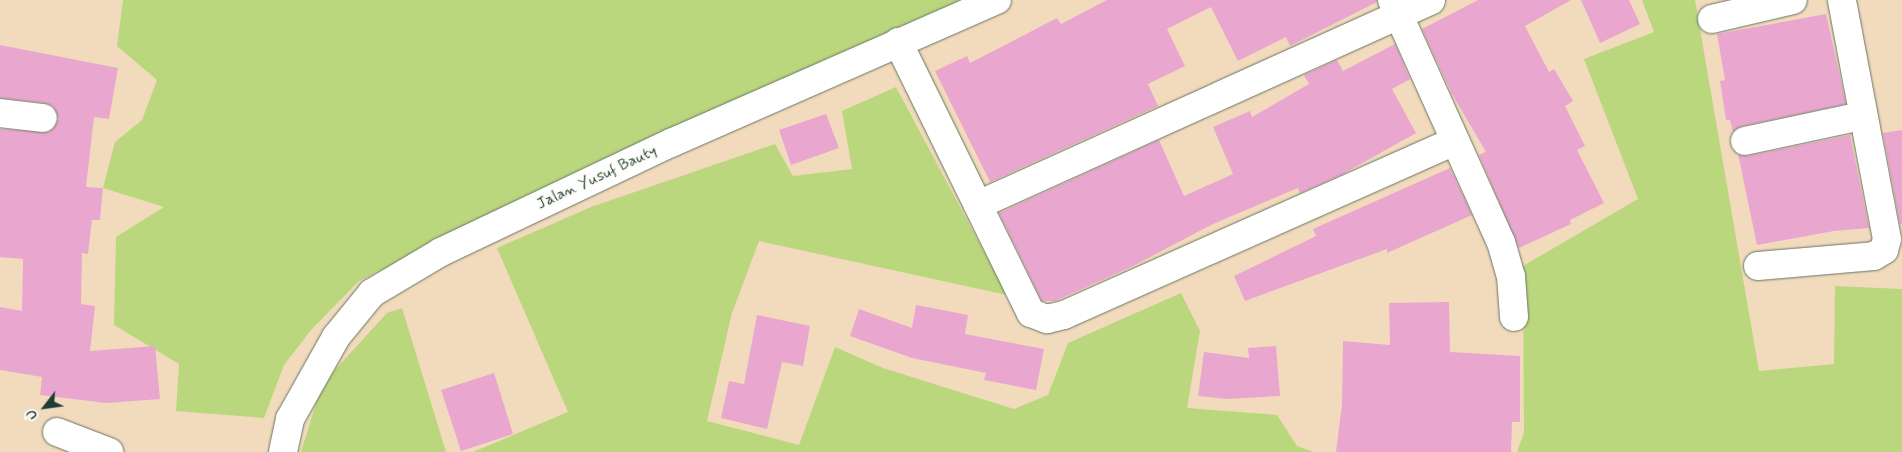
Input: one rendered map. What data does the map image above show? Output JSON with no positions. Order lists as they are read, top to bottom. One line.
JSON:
{"streets":{"street":["Jalan Yusuf Bauty"]},"north":"bottom left"}
